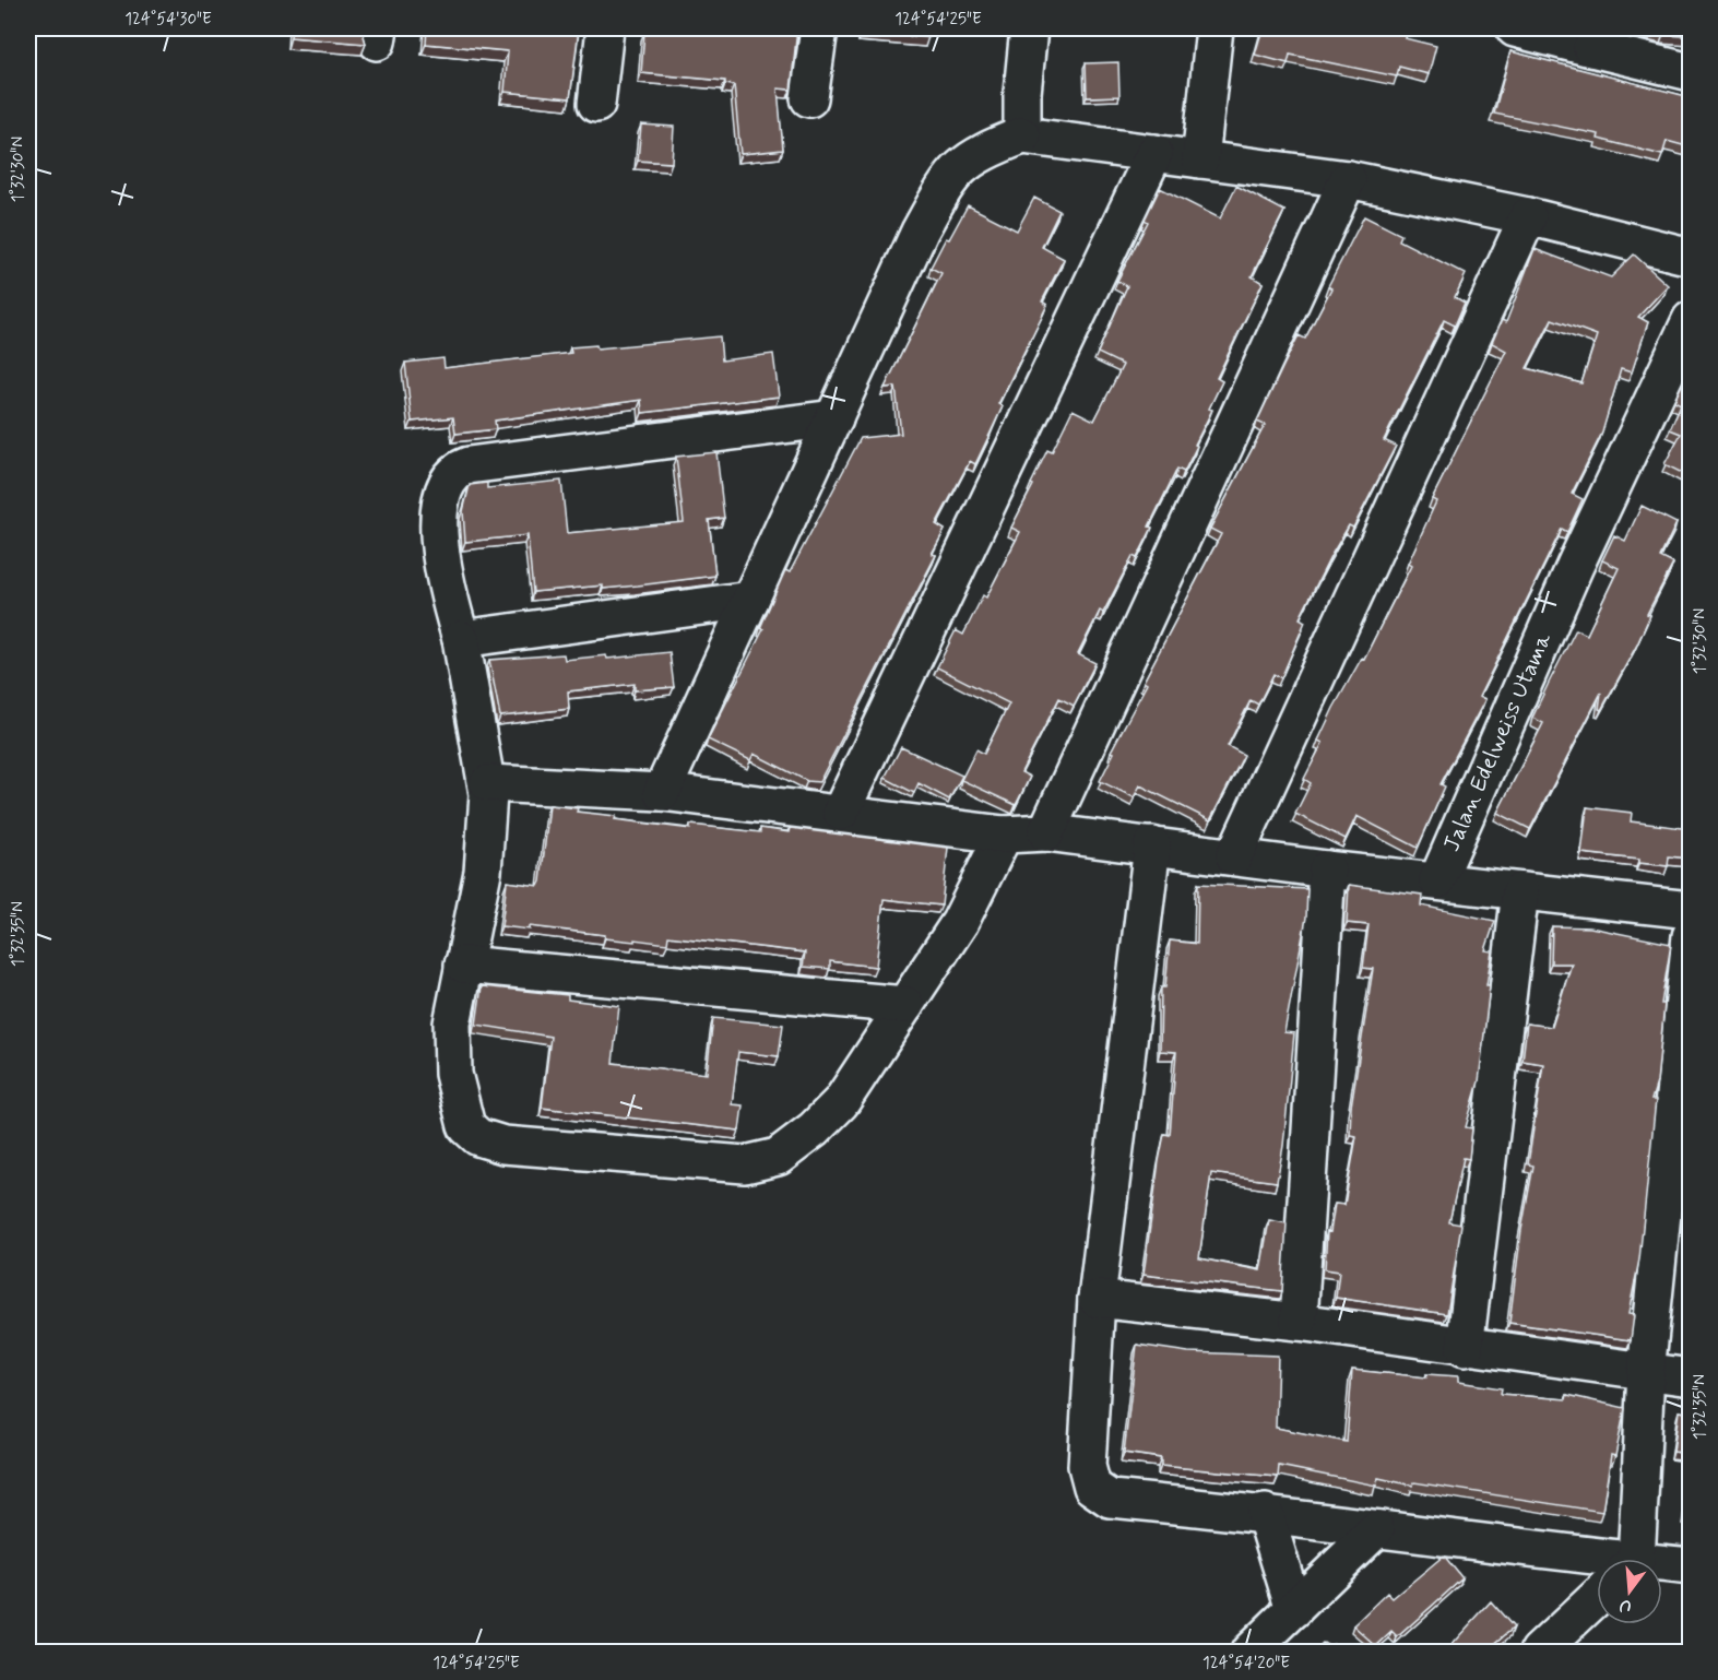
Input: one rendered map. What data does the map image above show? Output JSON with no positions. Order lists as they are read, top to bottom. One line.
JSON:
{"streets":{"street":["Jalan Edelweiss Utama"]},"north":"bottom","coordinates":["124°54'30\"E","124°54'25\"E","1°32'30\"N","1°32'35\"N","124°54'20\"E"]}
